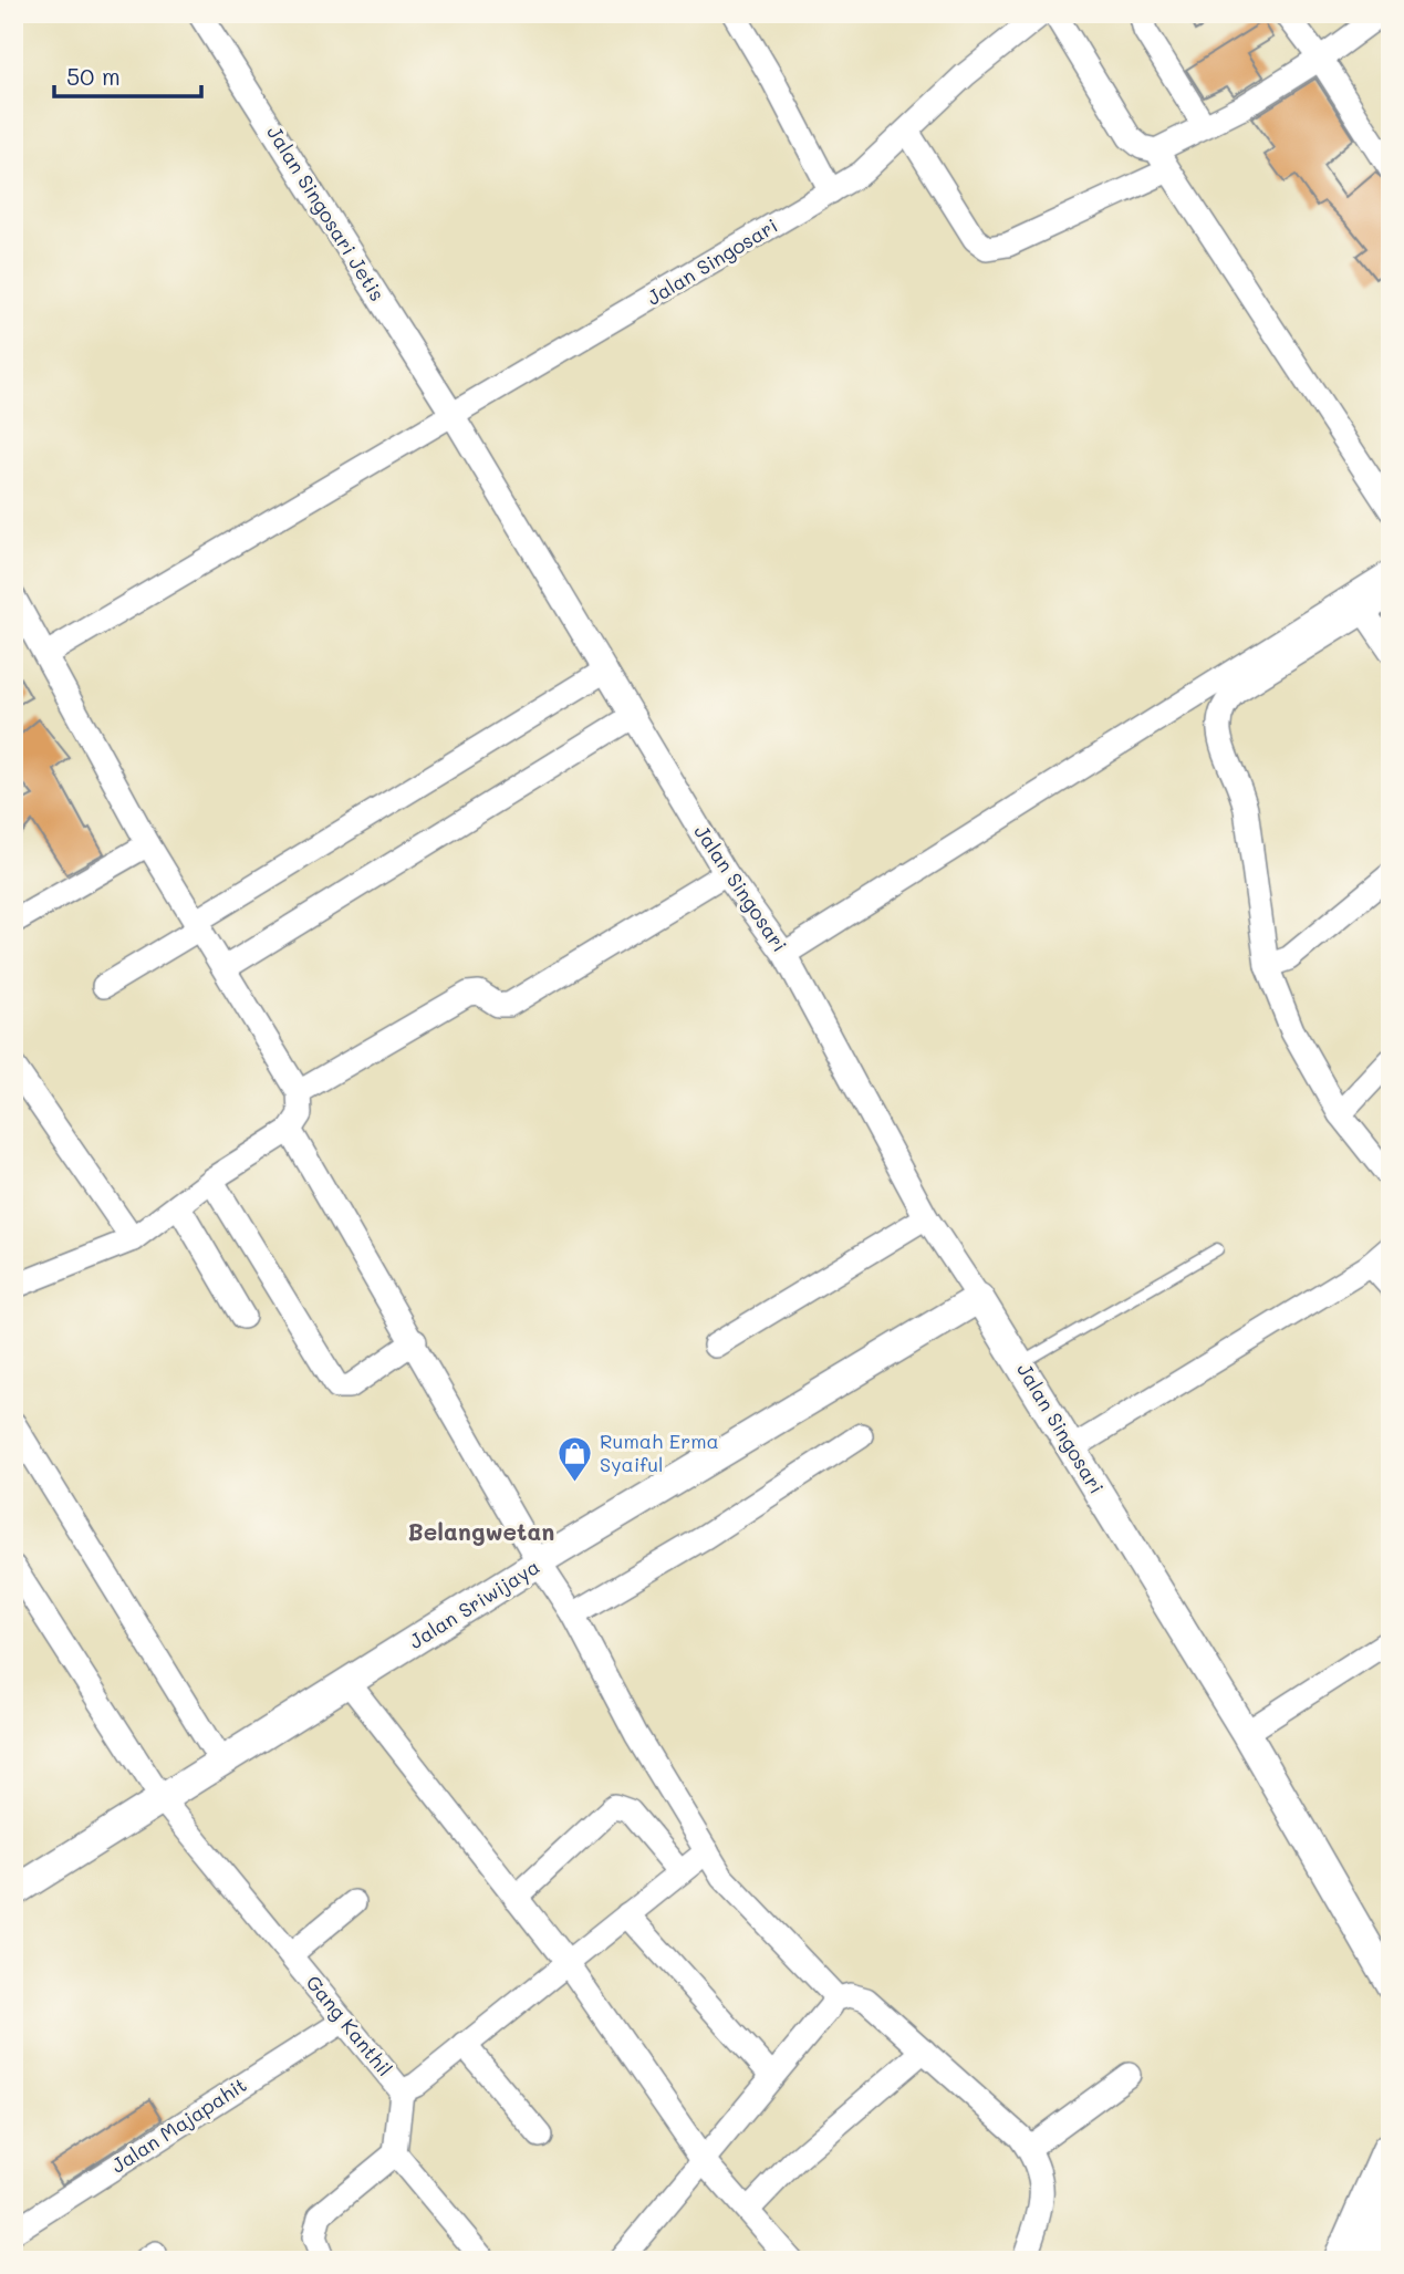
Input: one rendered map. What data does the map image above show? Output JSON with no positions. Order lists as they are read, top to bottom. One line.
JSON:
{"streets":{"street":["Jalan Singosari Jetis","Jalan Singosari","Jalan Sriwijaya","Gang Kanthil","Jalan Majapahit"]},"crossings":[["Jalan Singosari Jetis","Jalan Singosari"],["Jalan Singosari","Jalan Sriwijaya"],["Jalan Sriwijaya","Gang Kanthil"],["Gang Kanthil","Jalan Majapahit"]],"districts":["Belangwetan"],"places":{"shop":["Rumah Erma Syaiful"]},"scale_bar":"50 m"}
